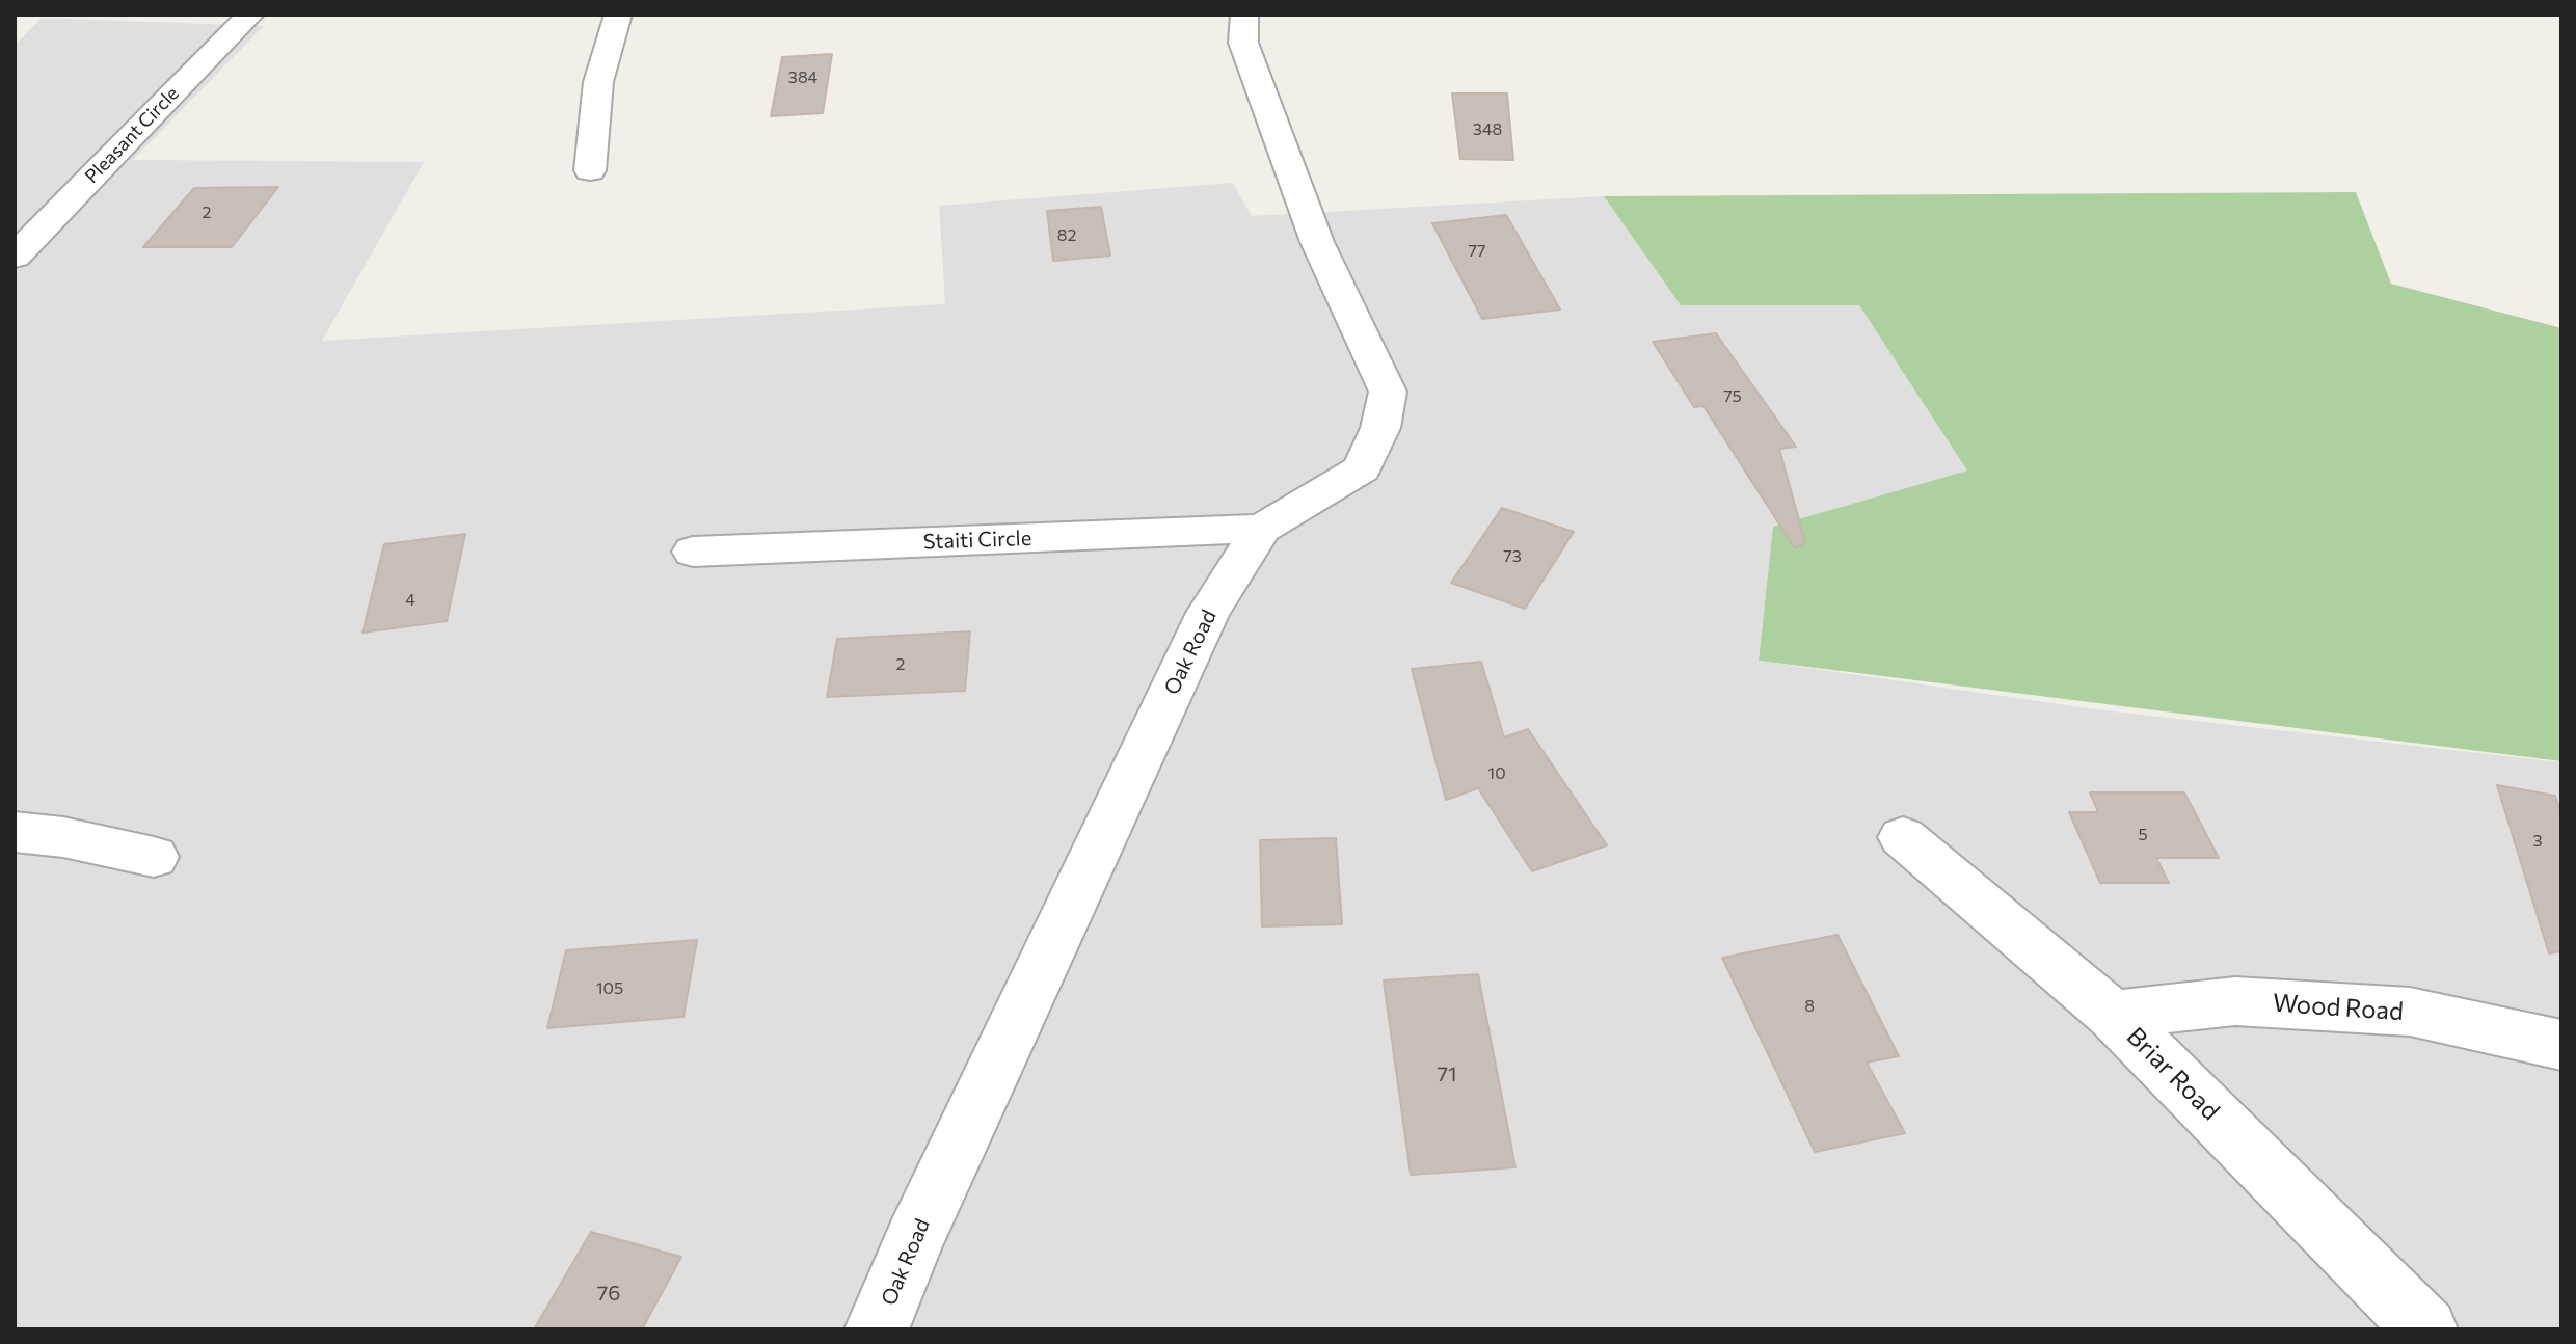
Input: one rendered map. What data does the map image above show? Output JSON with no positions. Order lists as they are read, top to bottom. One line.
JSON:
{"streets":{"street":["Pleasant Circle","Staiti Circle","Oak Road","Wood Road","Briar Road"]},"crossings":[["Staiti Circle","Oak Road"],["Wood Road","Briar Road"]],"house_numbers":["384","348","2","82","77","75","73","4","2","10","5","3","105","8","71","76"]}
